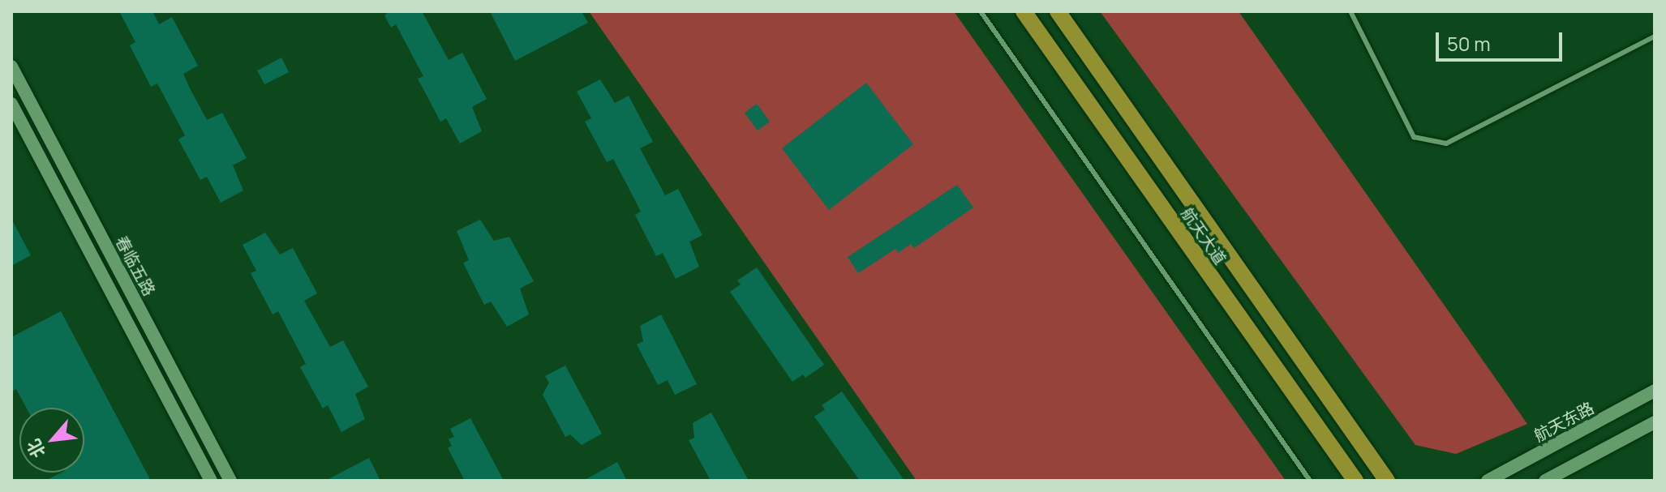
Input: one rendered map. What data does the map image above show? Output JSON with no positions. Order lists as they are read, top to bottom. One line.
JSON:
{"streets":{"main road":["航天大道"],"street":["春临五路","航天东路"]},"scale_bar":"50 m","north":"bottom left"}
